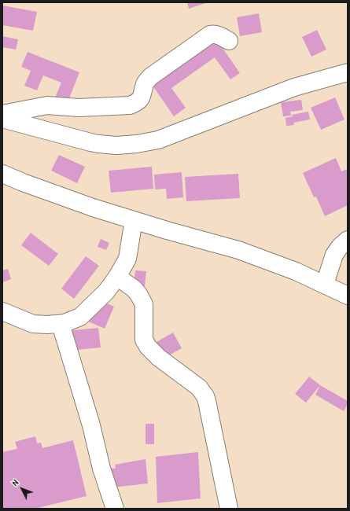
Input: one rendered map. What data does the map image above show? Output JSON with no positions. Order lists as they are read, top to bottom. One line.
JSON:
{"north":"top left"}
